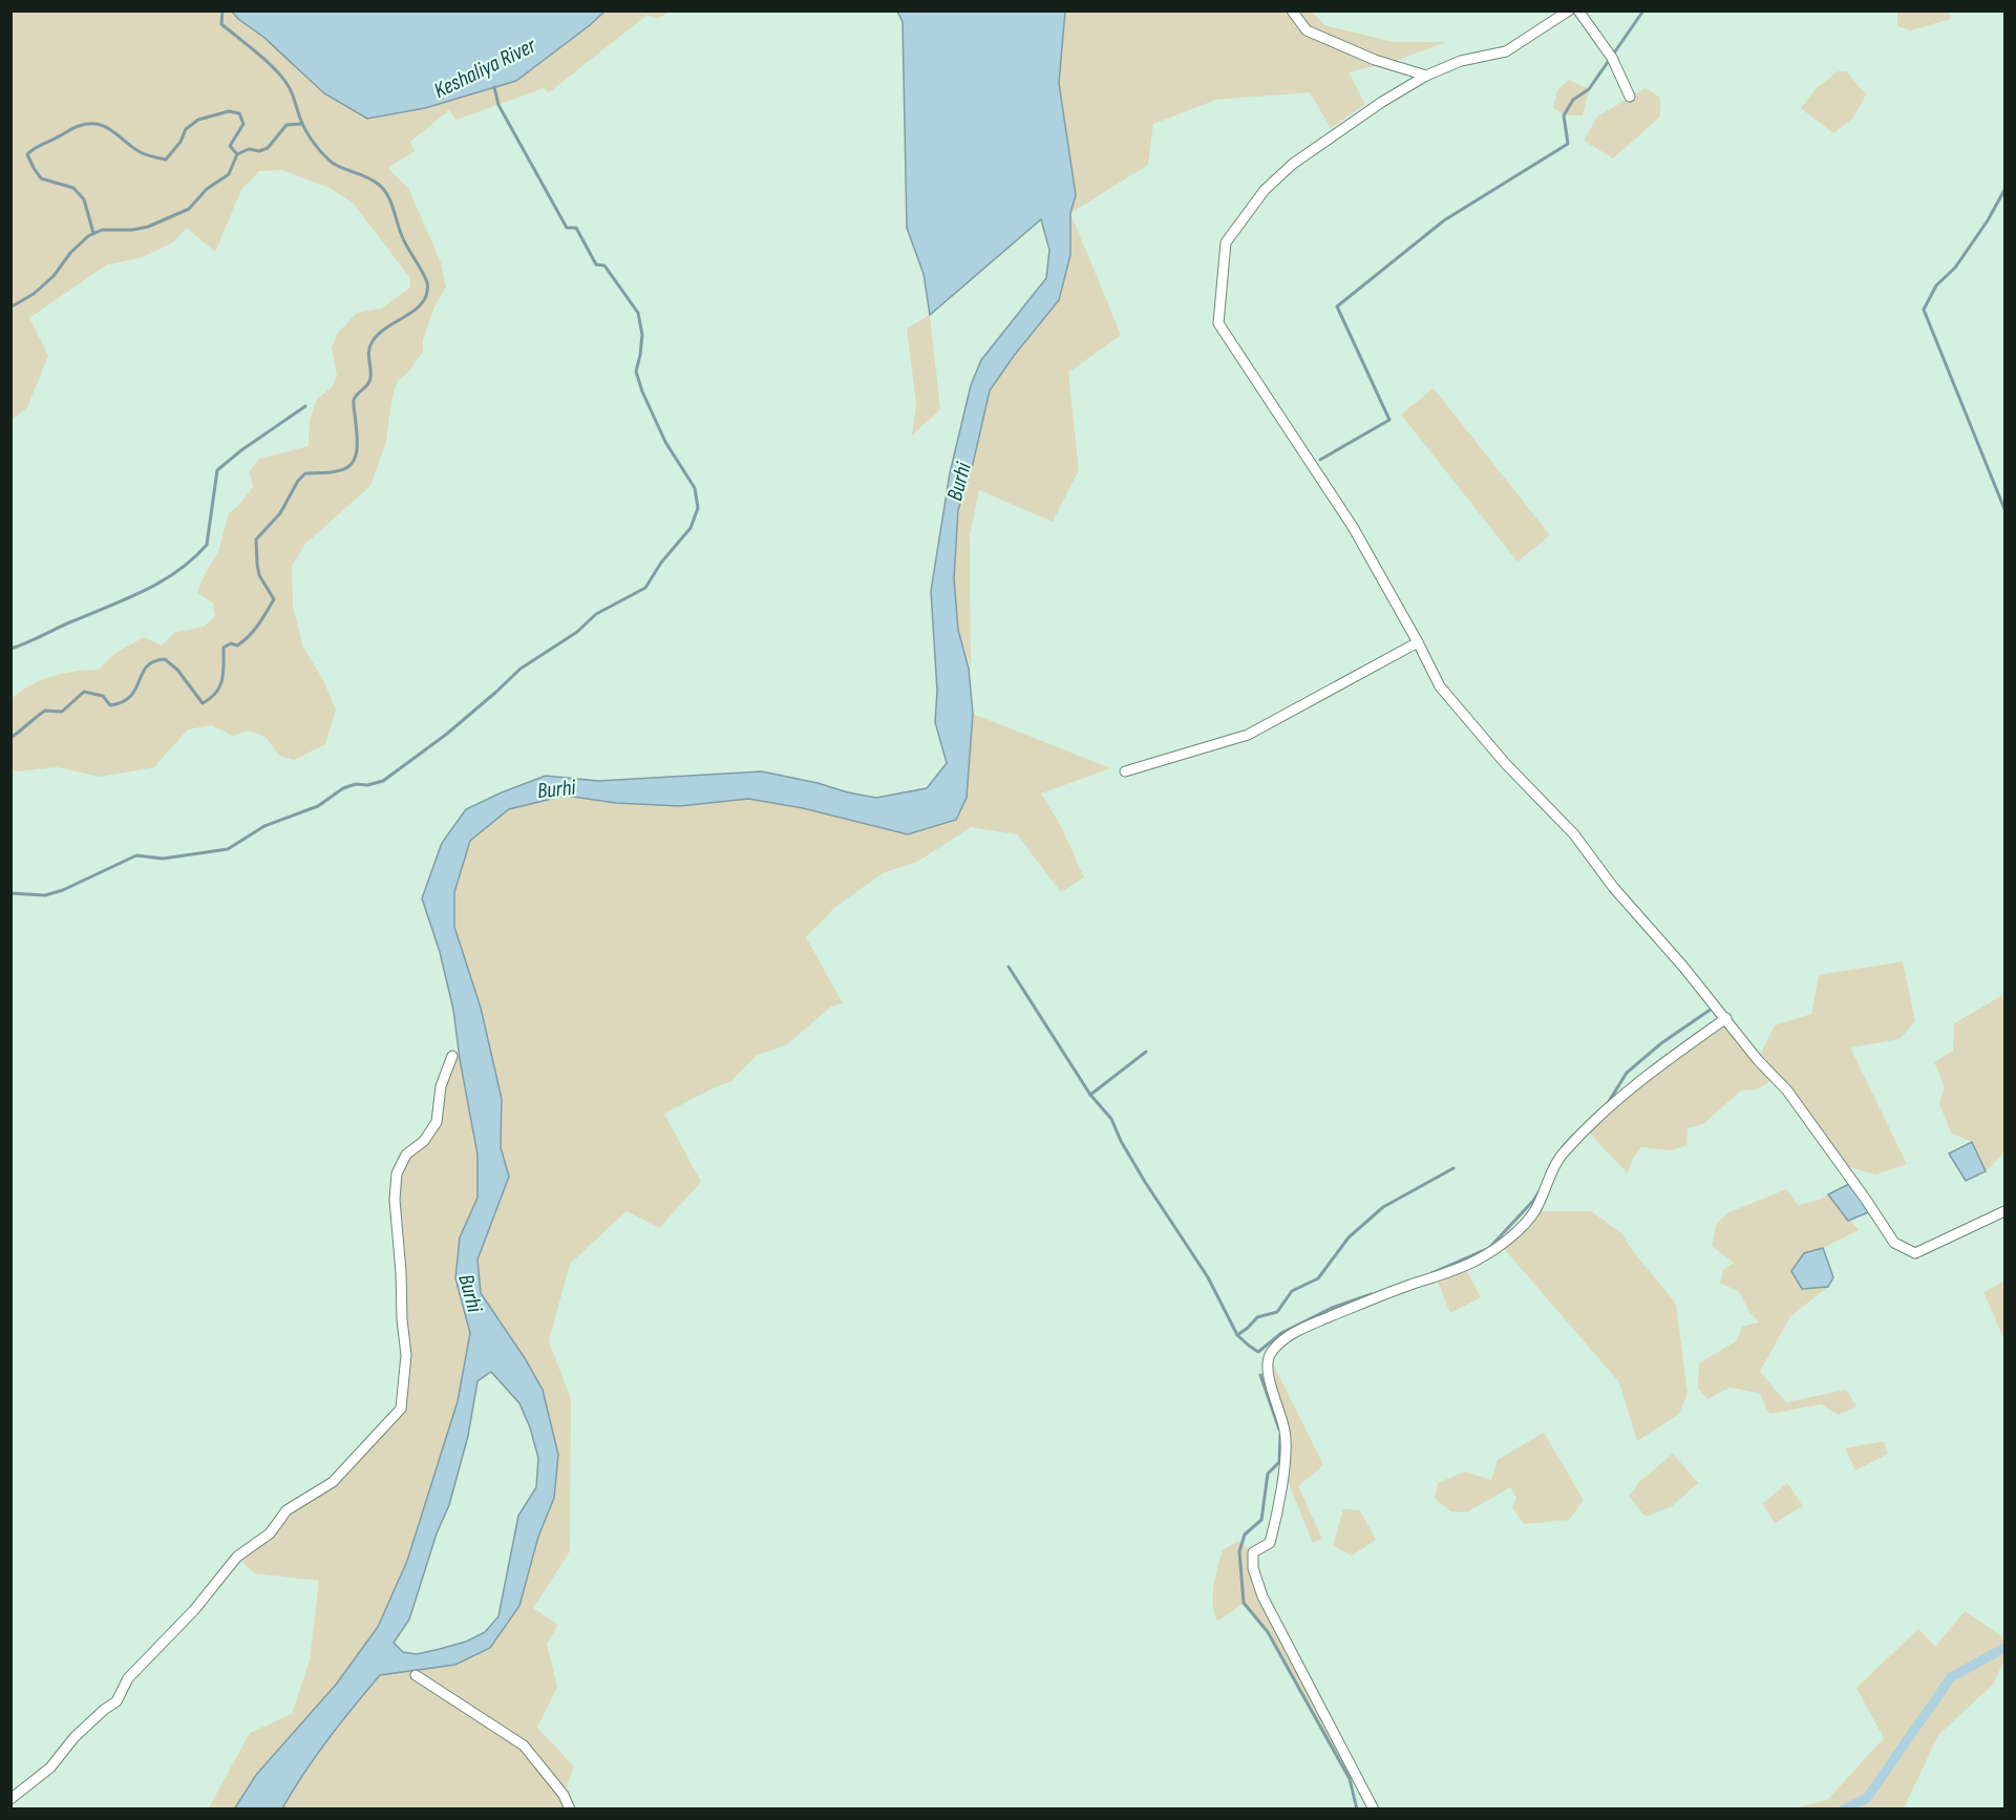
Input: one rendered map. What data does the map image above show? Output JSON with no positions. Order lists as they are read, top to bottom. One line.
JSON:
{"water":["Keshaliya River","Burhi"]}
